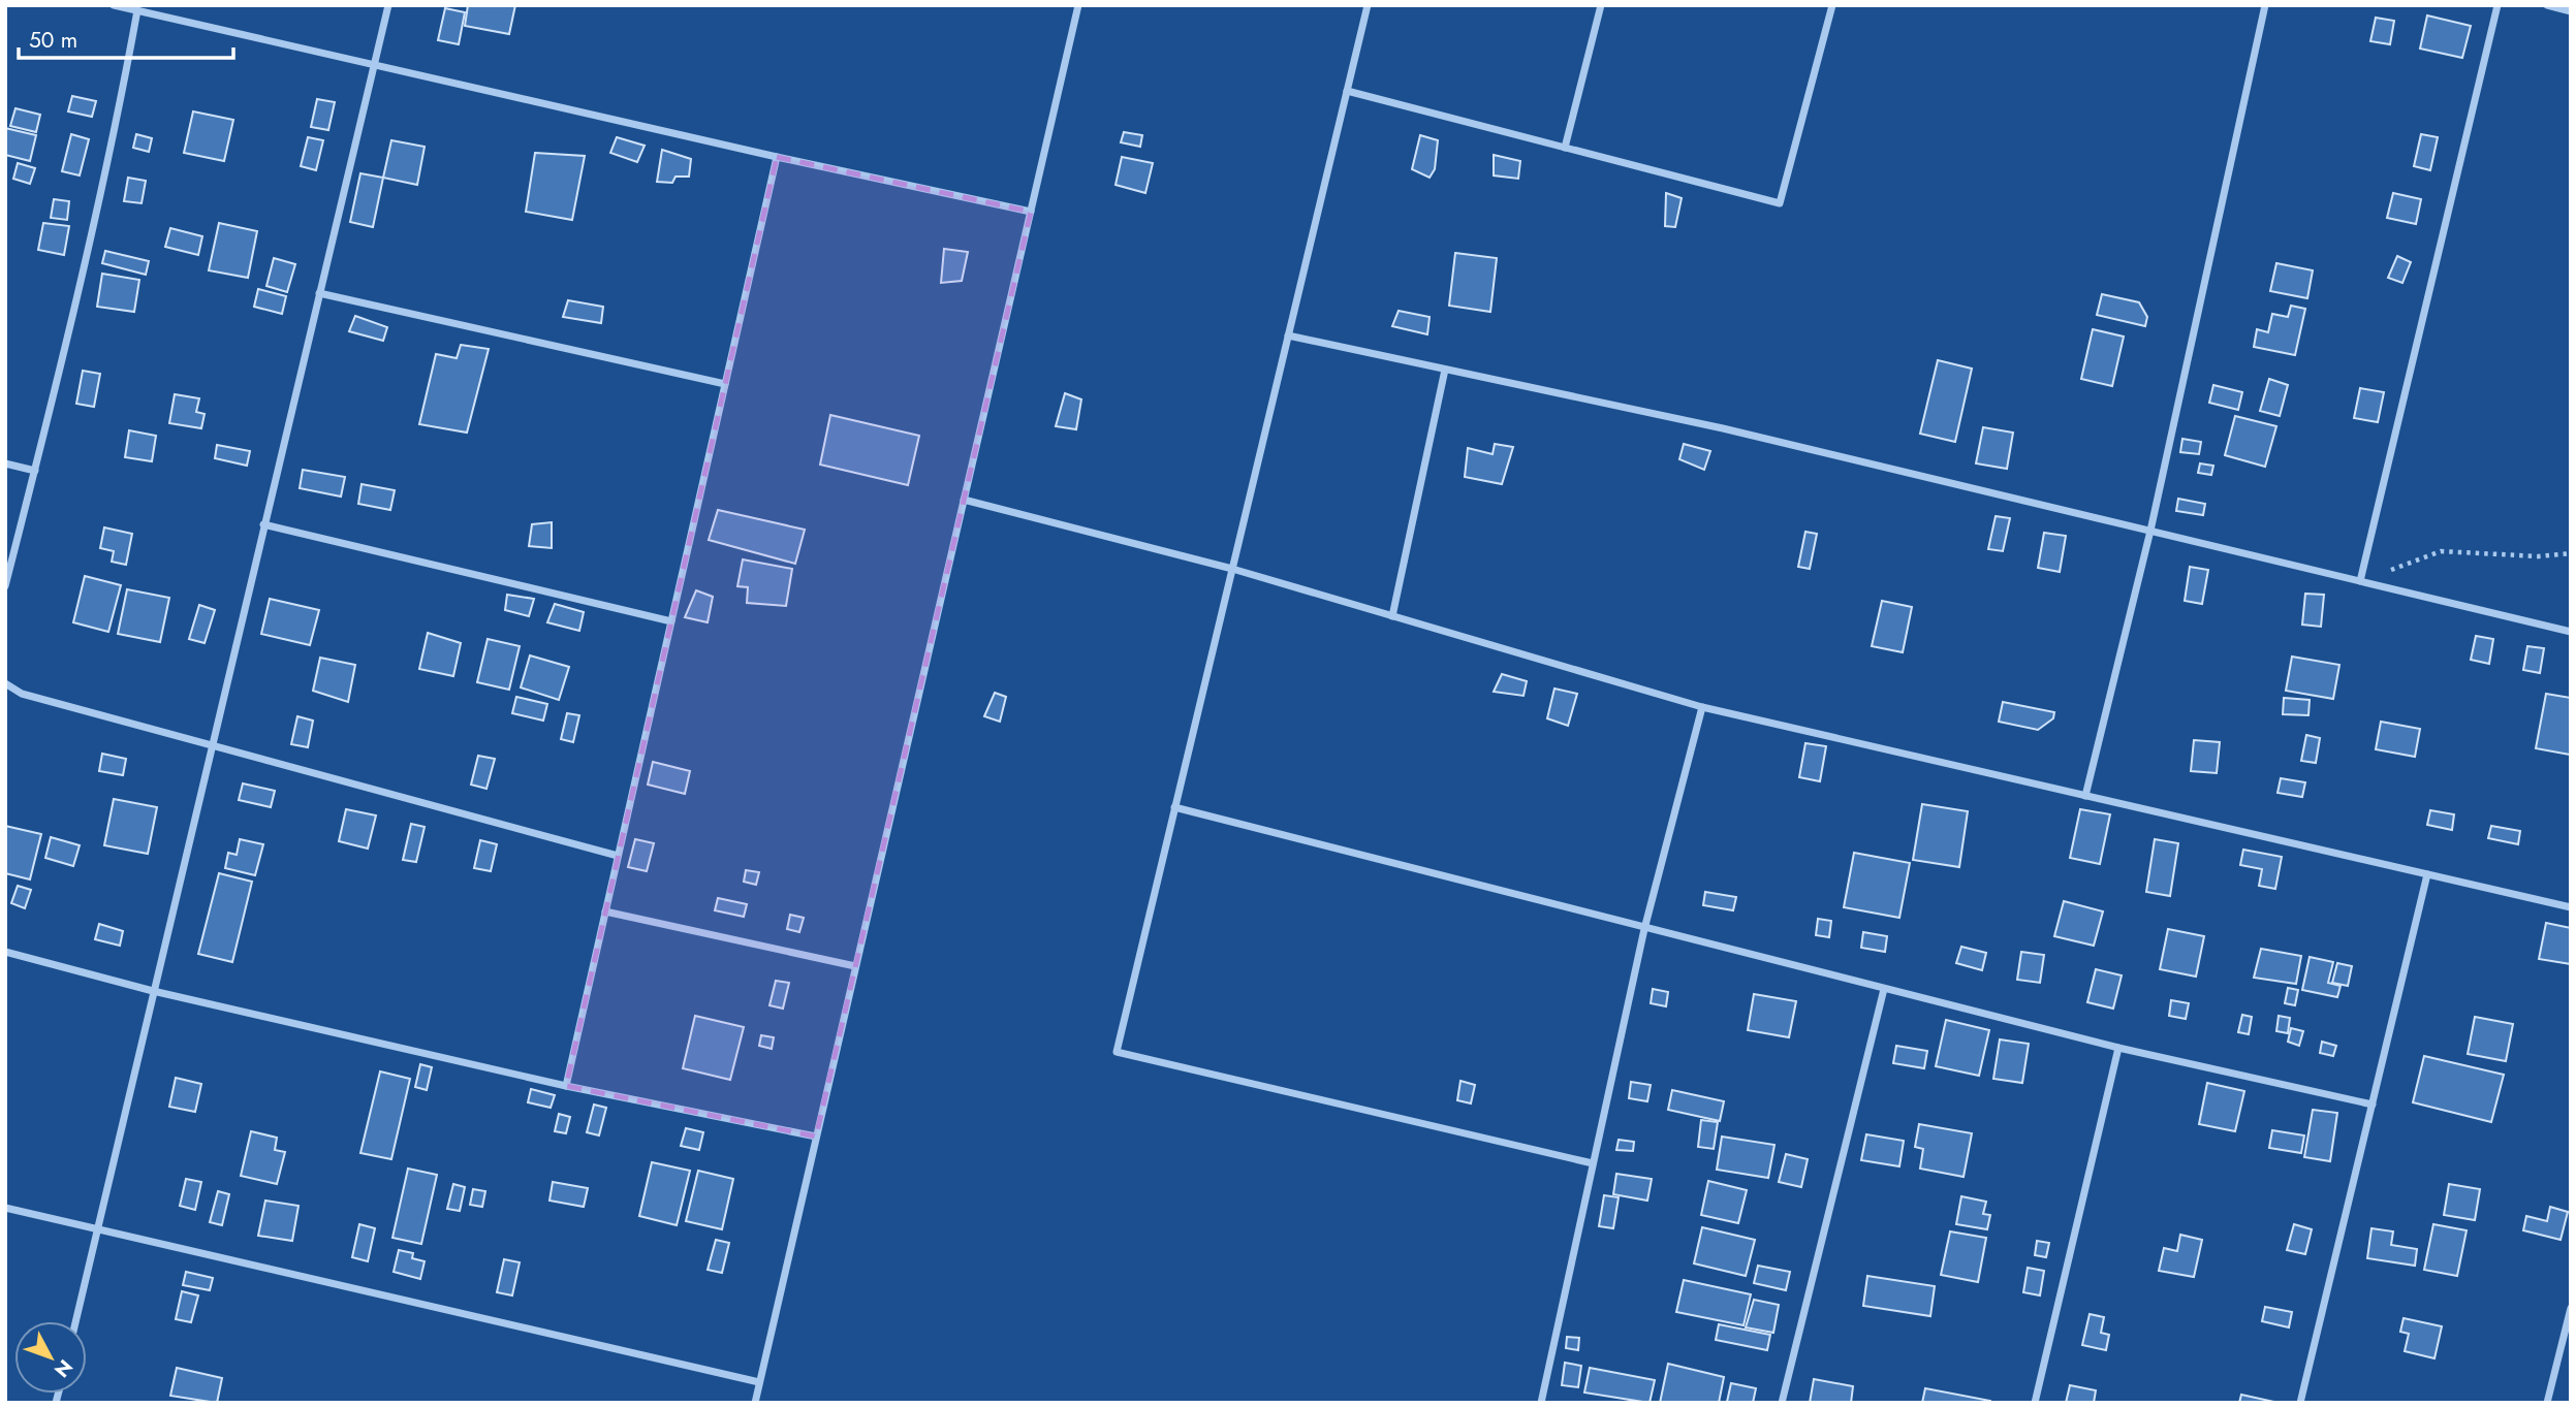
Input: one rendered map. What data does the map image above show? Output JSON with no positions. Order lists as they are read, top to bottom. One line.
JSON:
{"scale_bar":"50 m","north":"bottom right"}
